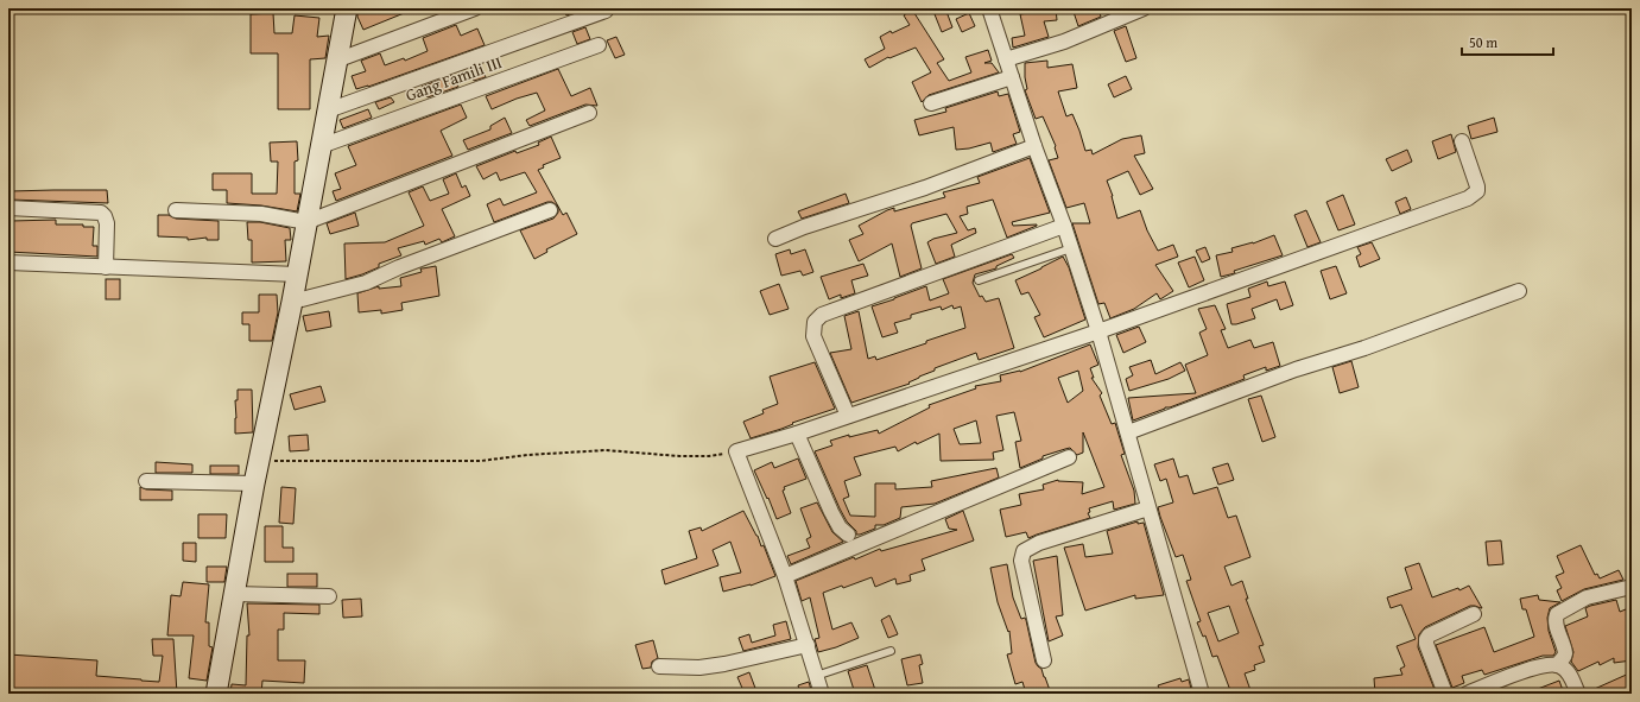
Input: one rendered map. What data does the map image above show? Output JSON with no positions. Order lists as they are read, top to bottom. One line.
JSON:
{"streets":{"street":["Gang Famili III"]},"scale_bar":"50 m"}
